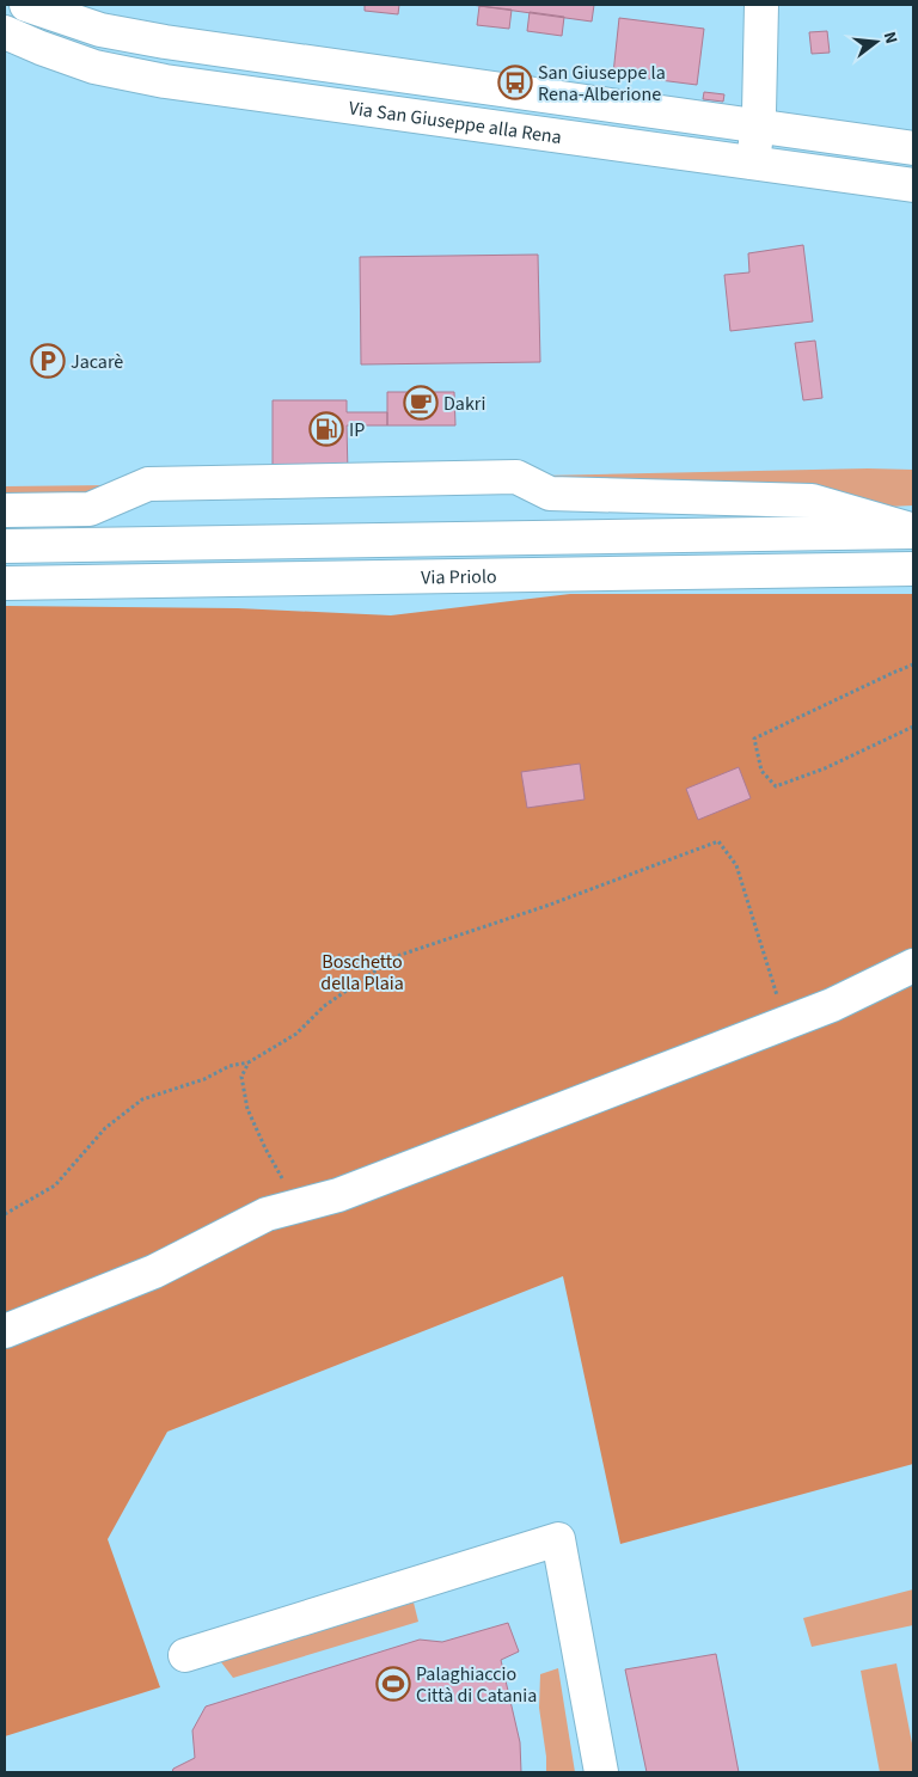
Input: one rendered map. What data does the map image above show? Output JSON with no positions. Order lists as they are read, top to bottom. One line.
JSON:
{"streets":{"main road":["Via San Giuseppe alla Rena","Via Priolo"]},"parks":["Boschetto della Plaia"],"places":{"bus stop":["San Giuseppe la Rena-Alberione"],"parking":["Jacarè"],"cafe":["Dakri"],"fuel station":["IP"],"sports":["Palaghiaccio Città di Catania"]},"north":"right"}
